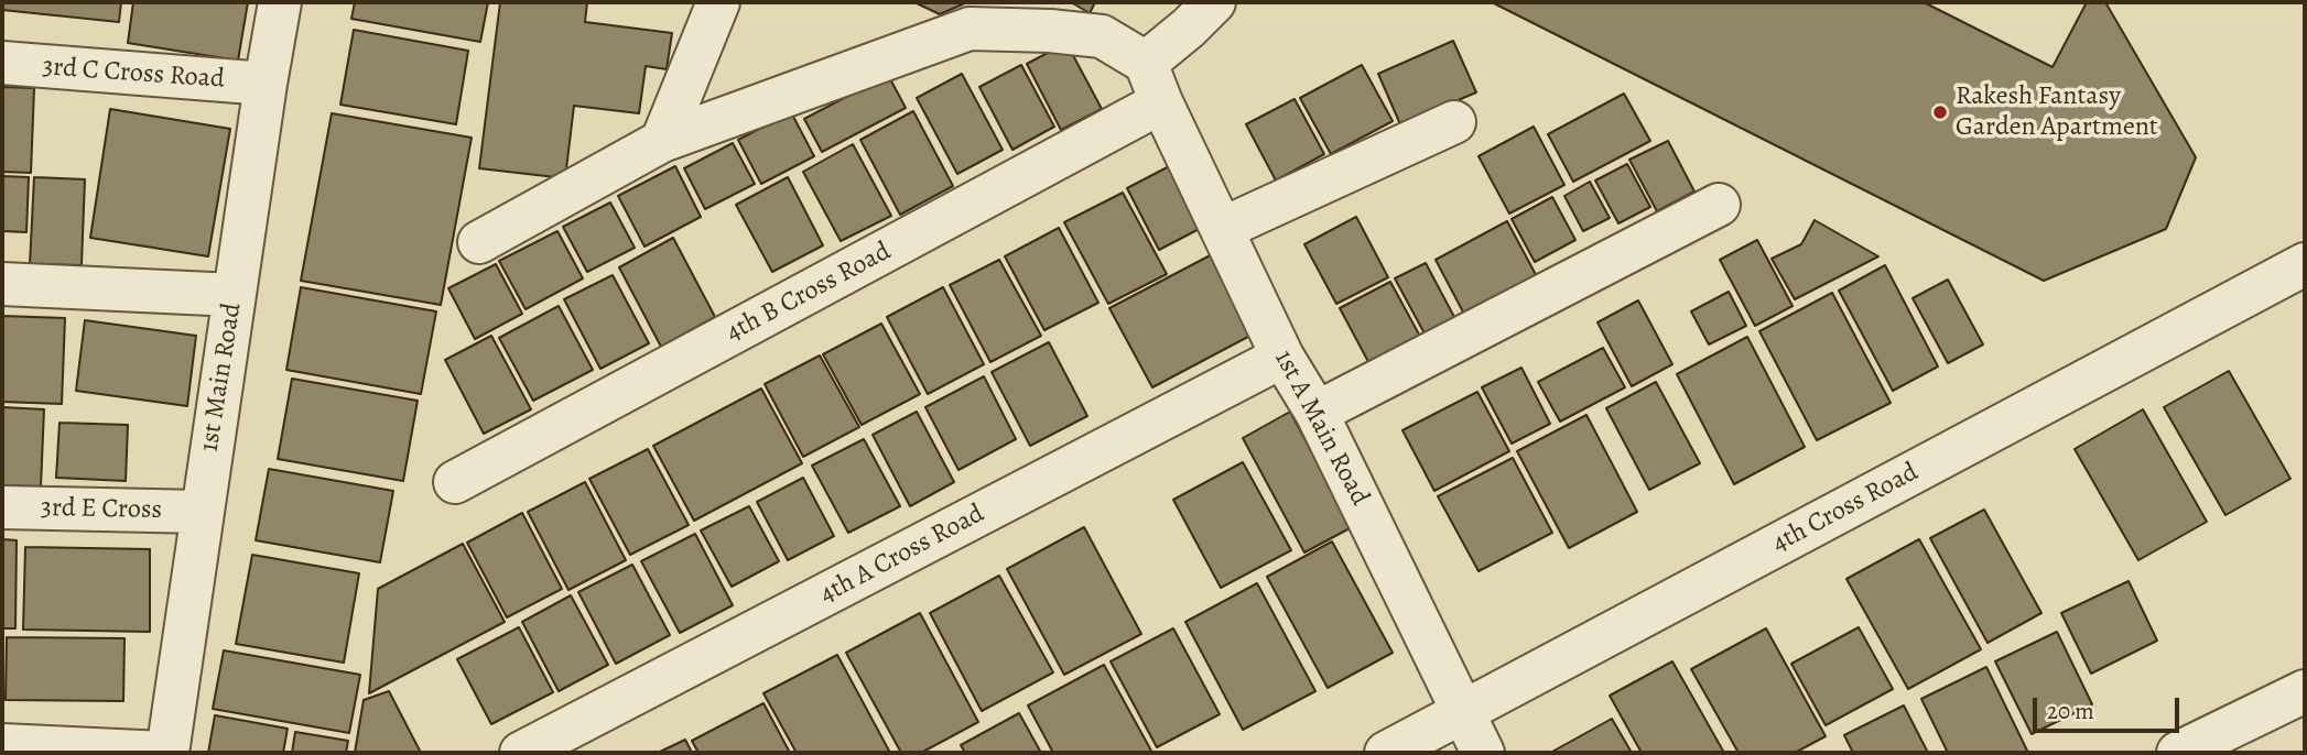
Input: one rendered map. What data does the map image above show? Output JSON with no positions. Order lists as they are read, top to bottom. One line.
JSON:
{"streets":{"street":["3rd C Cross Road","4th B Cross Road","1st Main Road","1st A Main Road","4th Cross Road","3rd E Cross","4th A Cross Road"]},"crossings":[["3rd C Cross Road","1st Main Road"],["4th B Cross Road","1st A Main Road"],["1st Main Road","3rd E Cross"],["1st A Main Road","4th Cross Road"],["1st A Main Road","4th A Cross Road"]],"places":["Rakesh Fantasy Garden Apartment"],"scale_bar":"20 m"}
